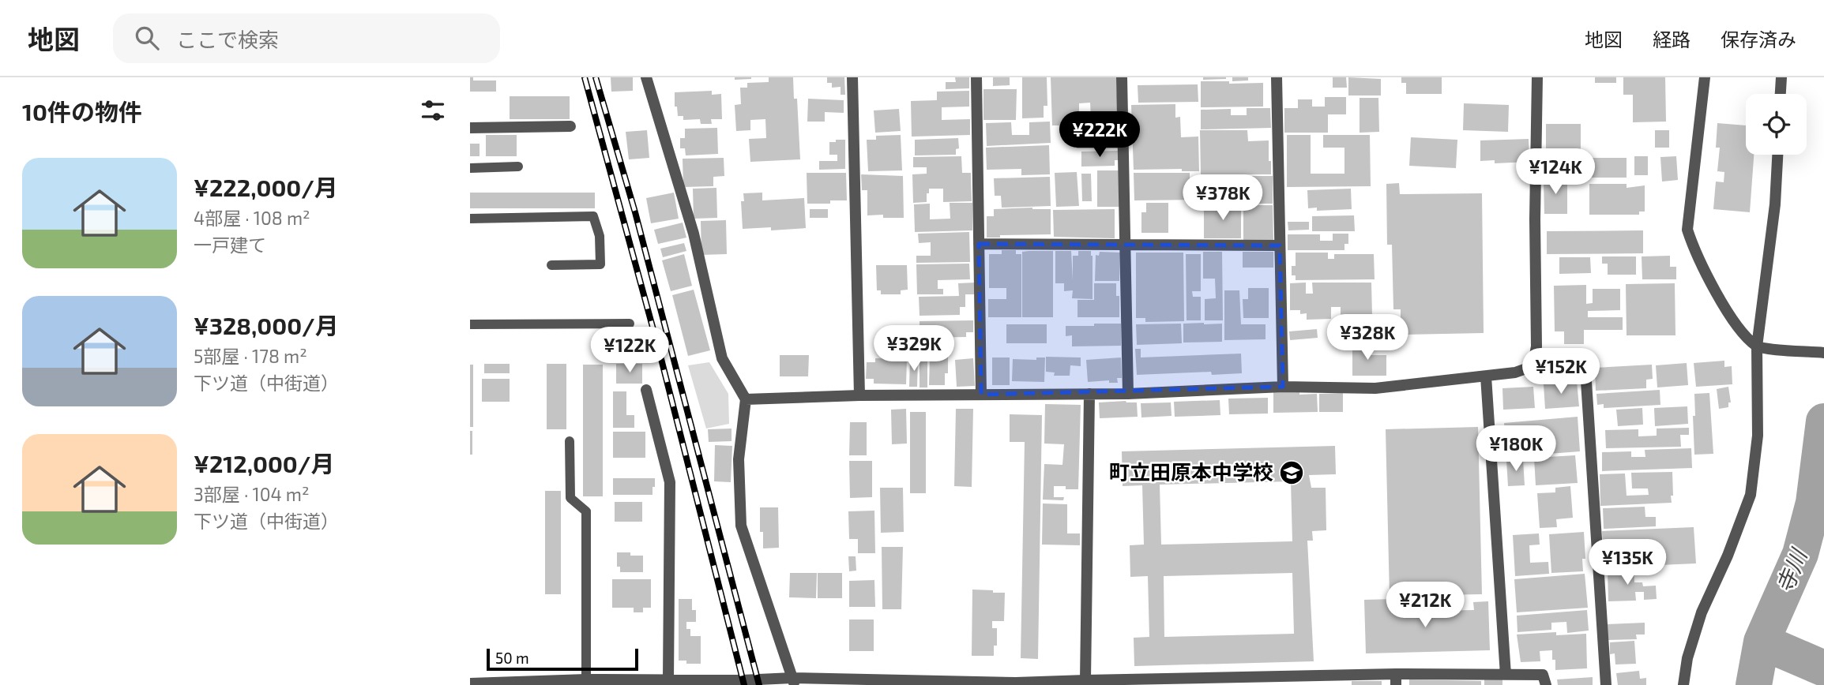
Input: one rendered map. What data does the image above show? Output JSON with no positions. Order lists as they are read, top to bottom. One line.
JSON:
{"water":["寺川"],"places":{"school or university":["町立田原本中学校"]},"scale_bar":"50 m","page":{"header":"地図","search":"ここで検索","nav":["地図","経路","保存済み"],"heading":"10件の物件","price":["¥222K","¥124K","¥378K","¥328K","¥329K","¥122K","¥152K","¥180K","¥135K","¥212K"],"list":[{"name":"¥222,000/月","note":"4部屋 · 108 m² · 一戸建て"},{"name":"¥328,000/月","note":"5部屋 · 178 m² · 下ツ道（中街道）"},{"name":"¥212,000/月","note":"3部屋 · 104 m² · 下ツ道（中街道）"}],"scale":"50 m"}}
